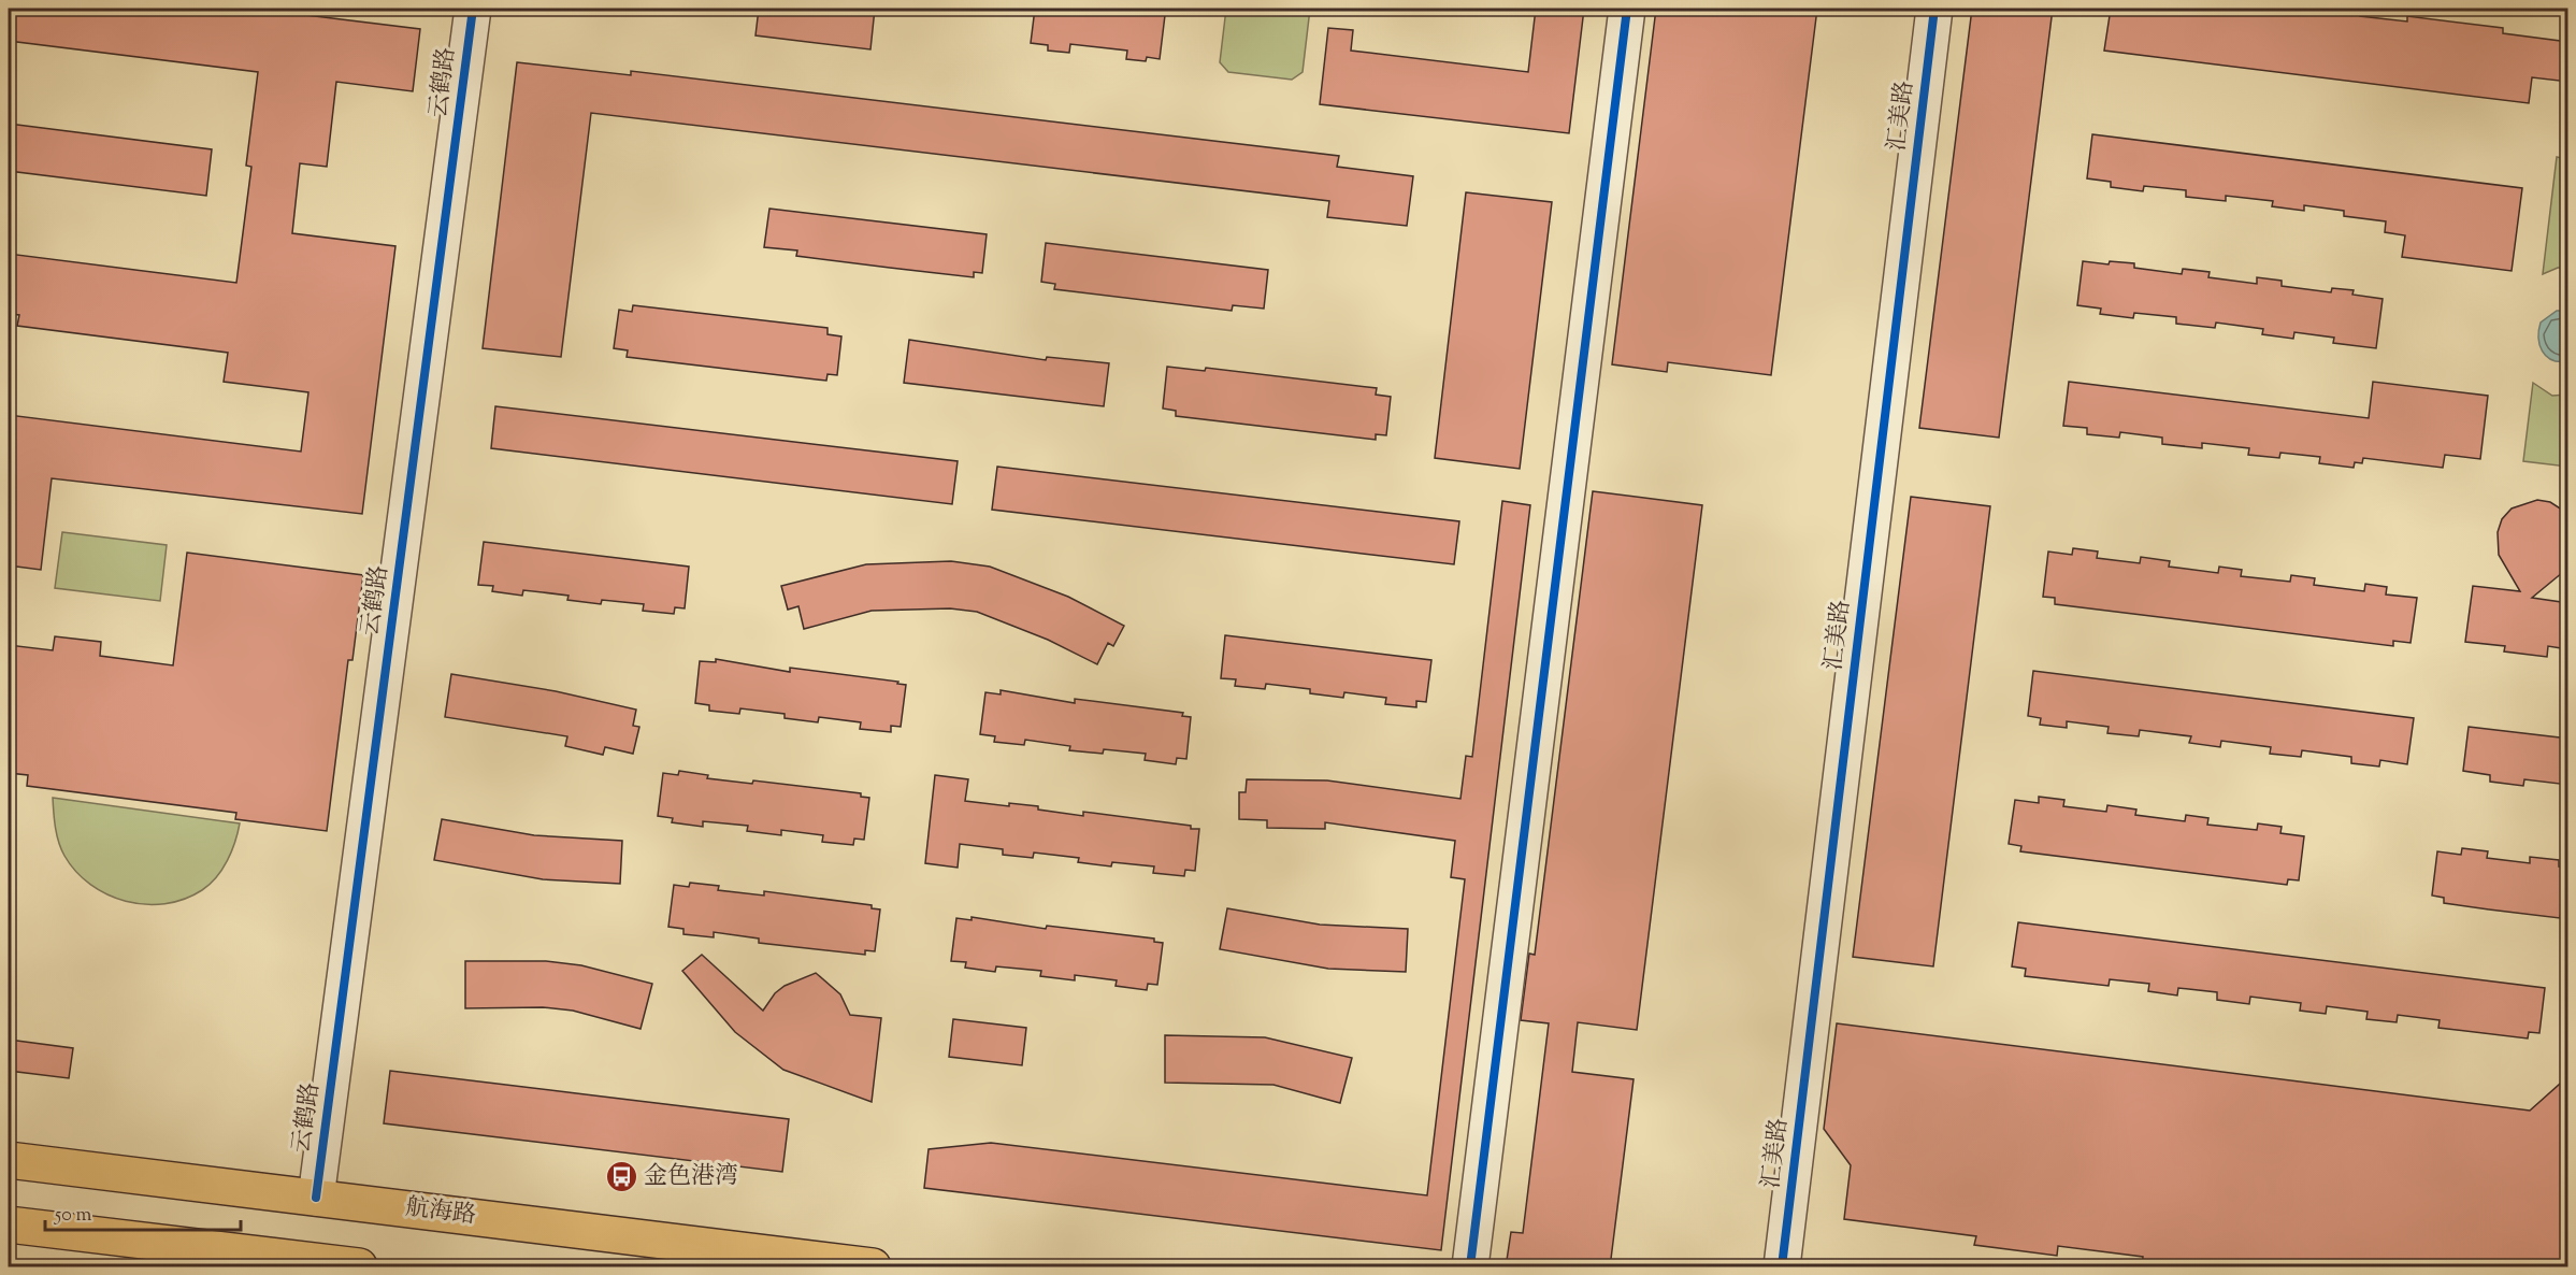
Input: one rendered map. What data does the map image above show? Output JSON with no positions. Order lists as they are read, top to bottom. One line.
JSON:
{"streets":{"main road":["航海路"],"street":["云鹤路","汇美路"]},"crossings":[["云鹤路","航海路"]],"places":{"bus stop":["金色港湾"]},"scale_bar":"50 m"}
